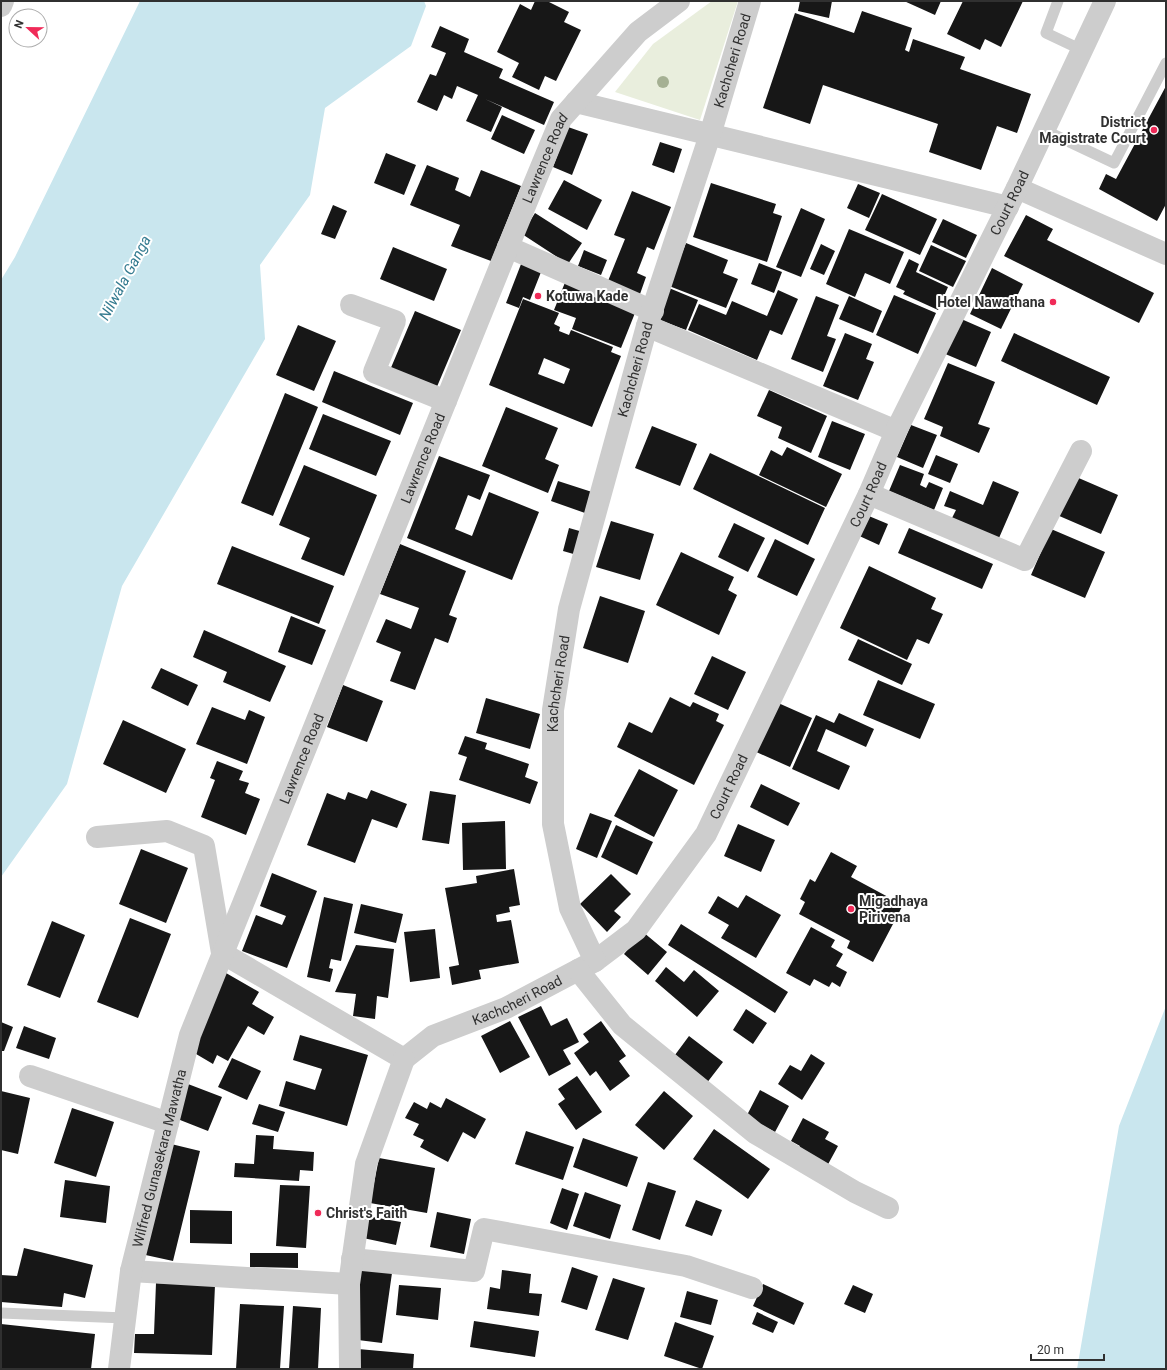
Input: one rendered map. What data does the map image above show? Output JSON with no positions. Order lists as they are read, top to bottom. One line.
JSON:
{"streets":{"street":["Kachcheri Road","Lawrence Road","Court Road","Wilfred Gunasekara Mawatha"]},"crossings":[["Kachcheri Road","Court Road"],["Lawrence Road","Wilfred Gunasekara Mawatha"]],"water":["Nilwala Ganga"],"places":["District Magistrate Court","Kotuwa Kade","Hotel Nawathana","Migadhaya Pirivena","Christ's Faith"],"scale_bar":"20 m","north":"left"}
